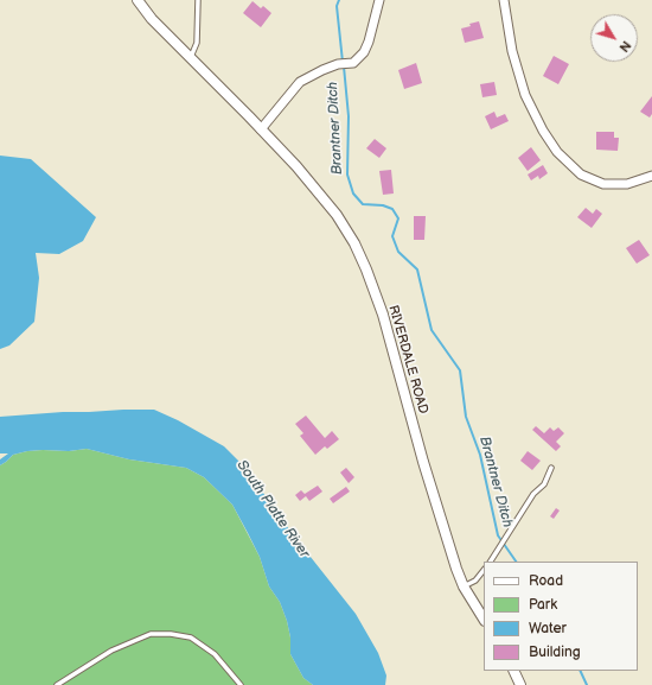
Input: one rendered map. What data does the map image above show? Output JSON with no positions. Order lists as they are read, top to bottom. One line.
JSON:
{"streets":{"street":["RIVERDALE ROAD"]},"water":["Brantner Ditch","South Platte River"],"legend":["Road","Park","Water","Building"],"north":"bottom right"}
